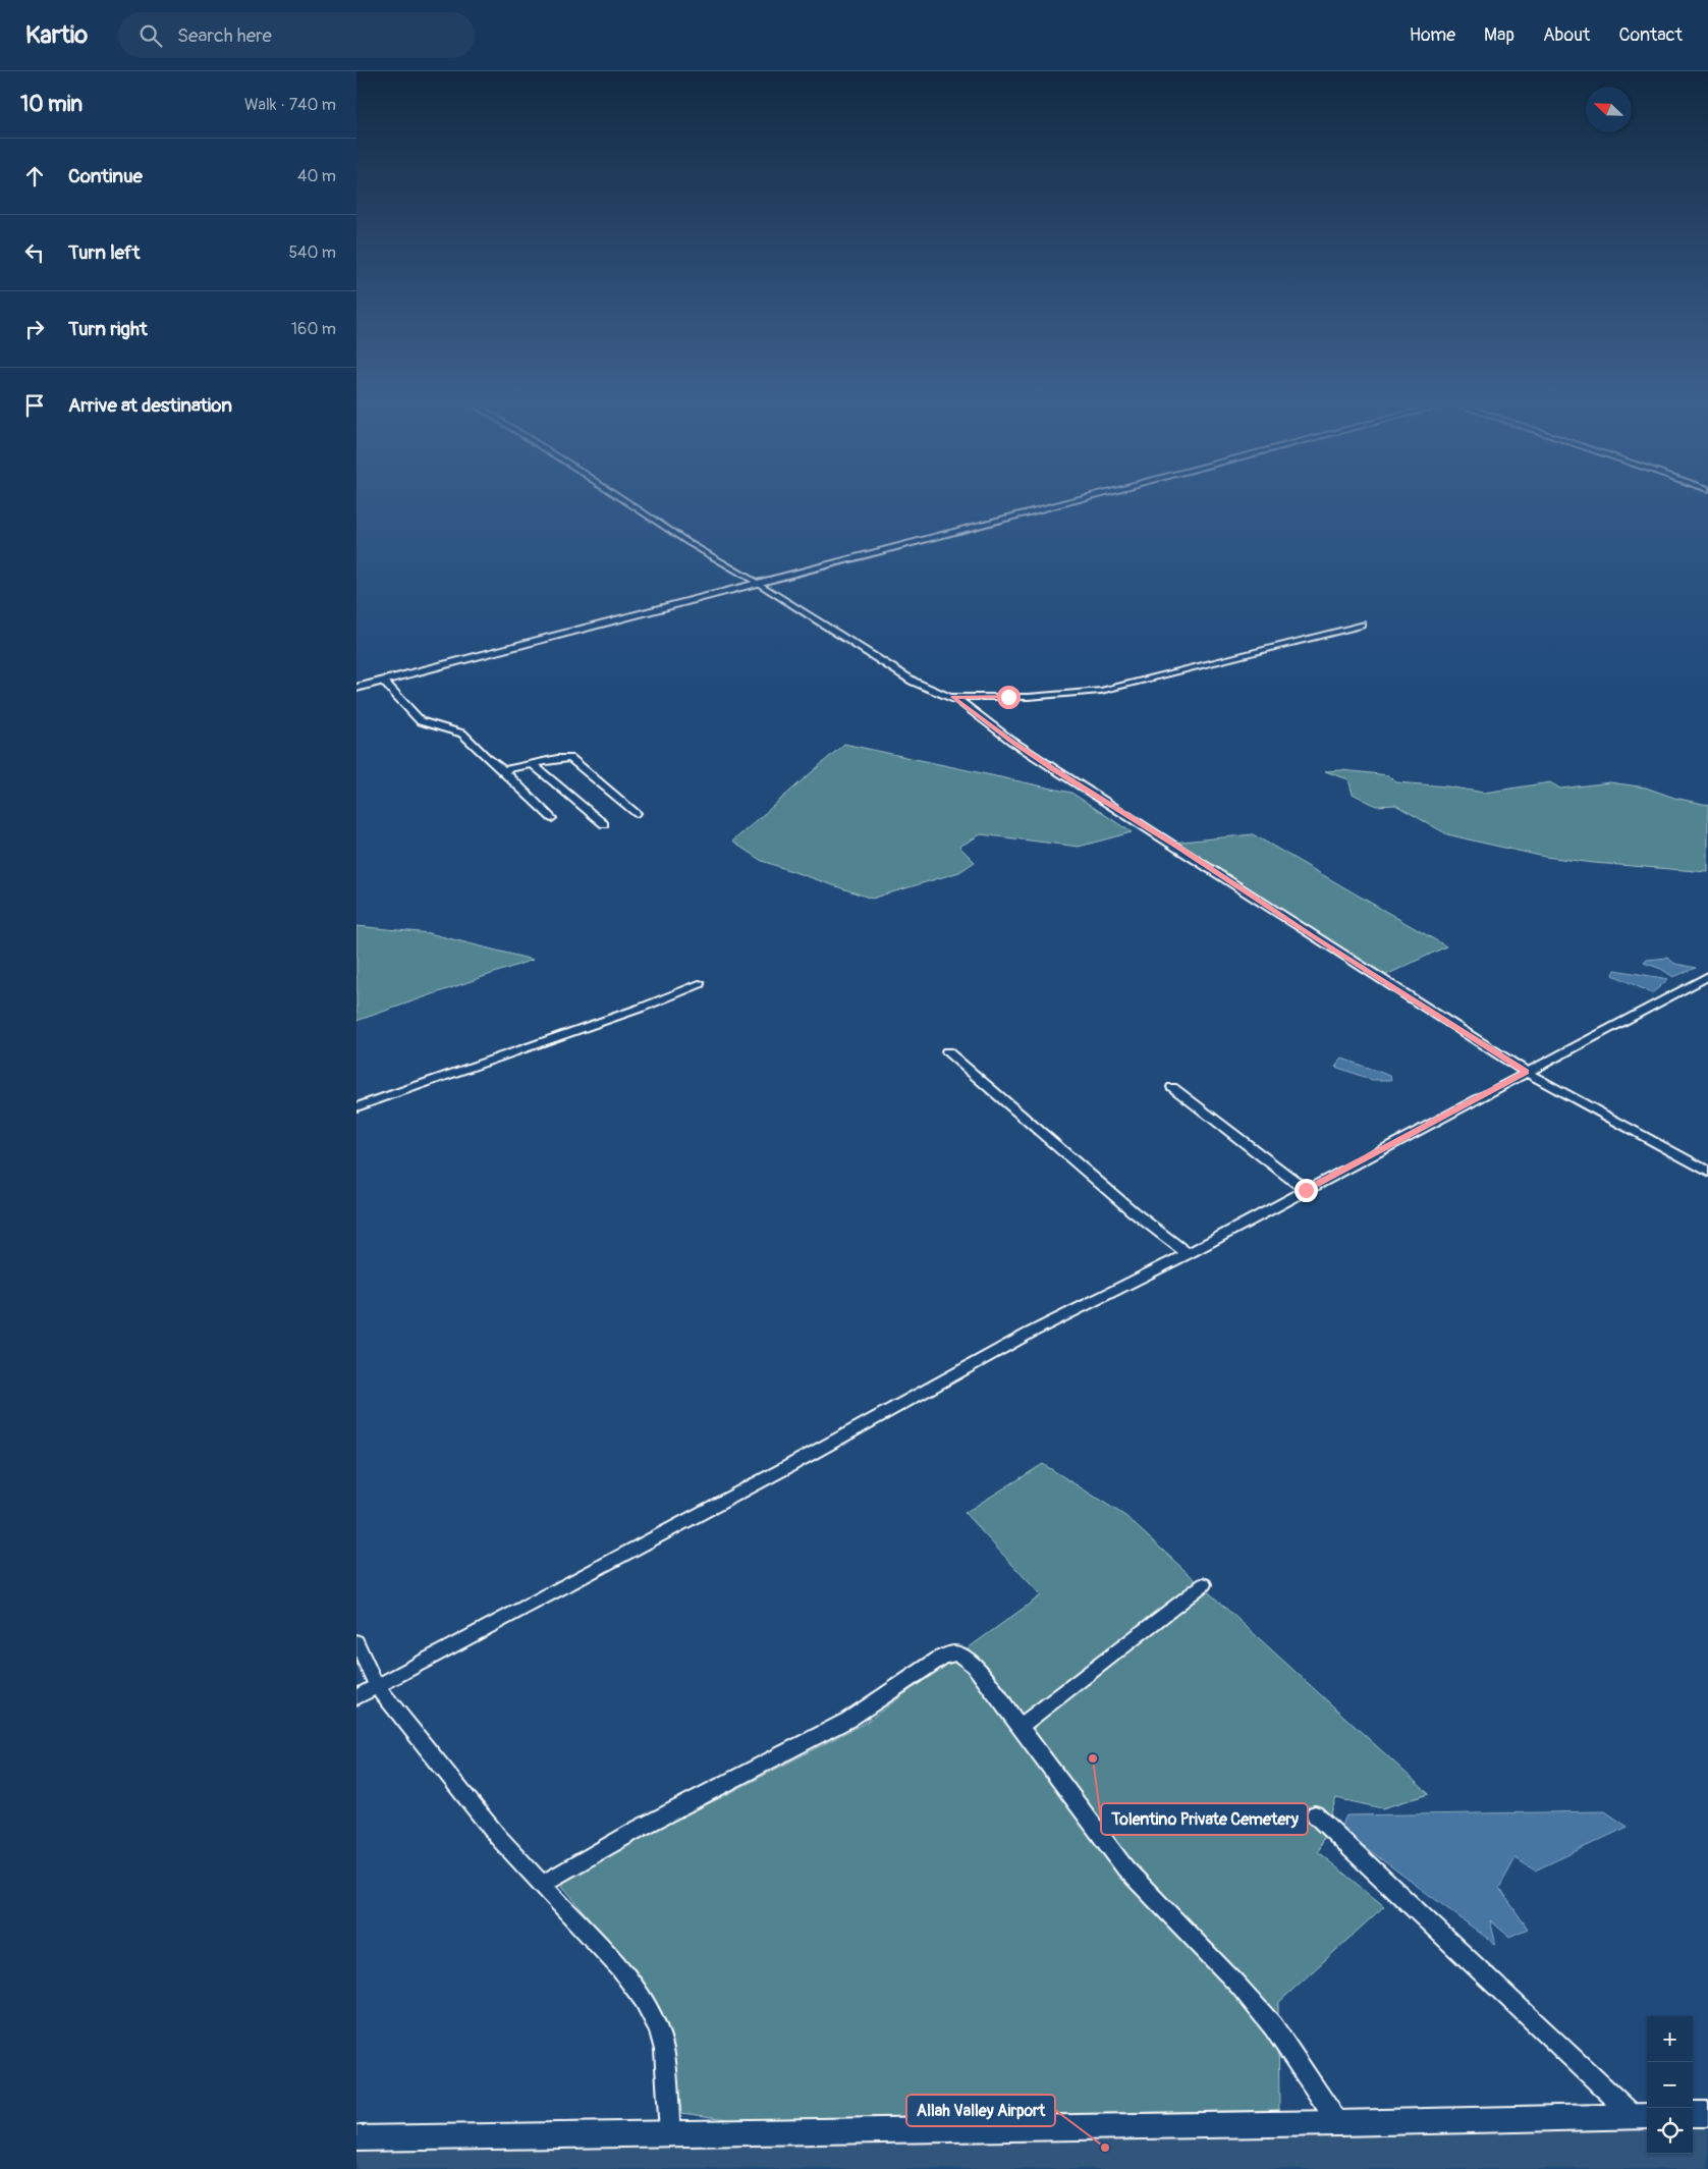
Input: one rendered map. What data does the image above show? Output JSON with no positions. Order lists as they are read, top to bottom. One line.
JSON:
{"places":["Tolentino Private Cemetery","Allah Valley Airport"],"north":"top left","page":{"header":"Kartio","search":"Search here","nav":["Home","Map","About","Contact"],"heading":["10 min","Walk · 740 m"],"list":[["Continue","40 m"],["Turn left","540 m"],["Turn right","160 m"],"Arrive at destination"],"map_buttons":["+","−"]}}
